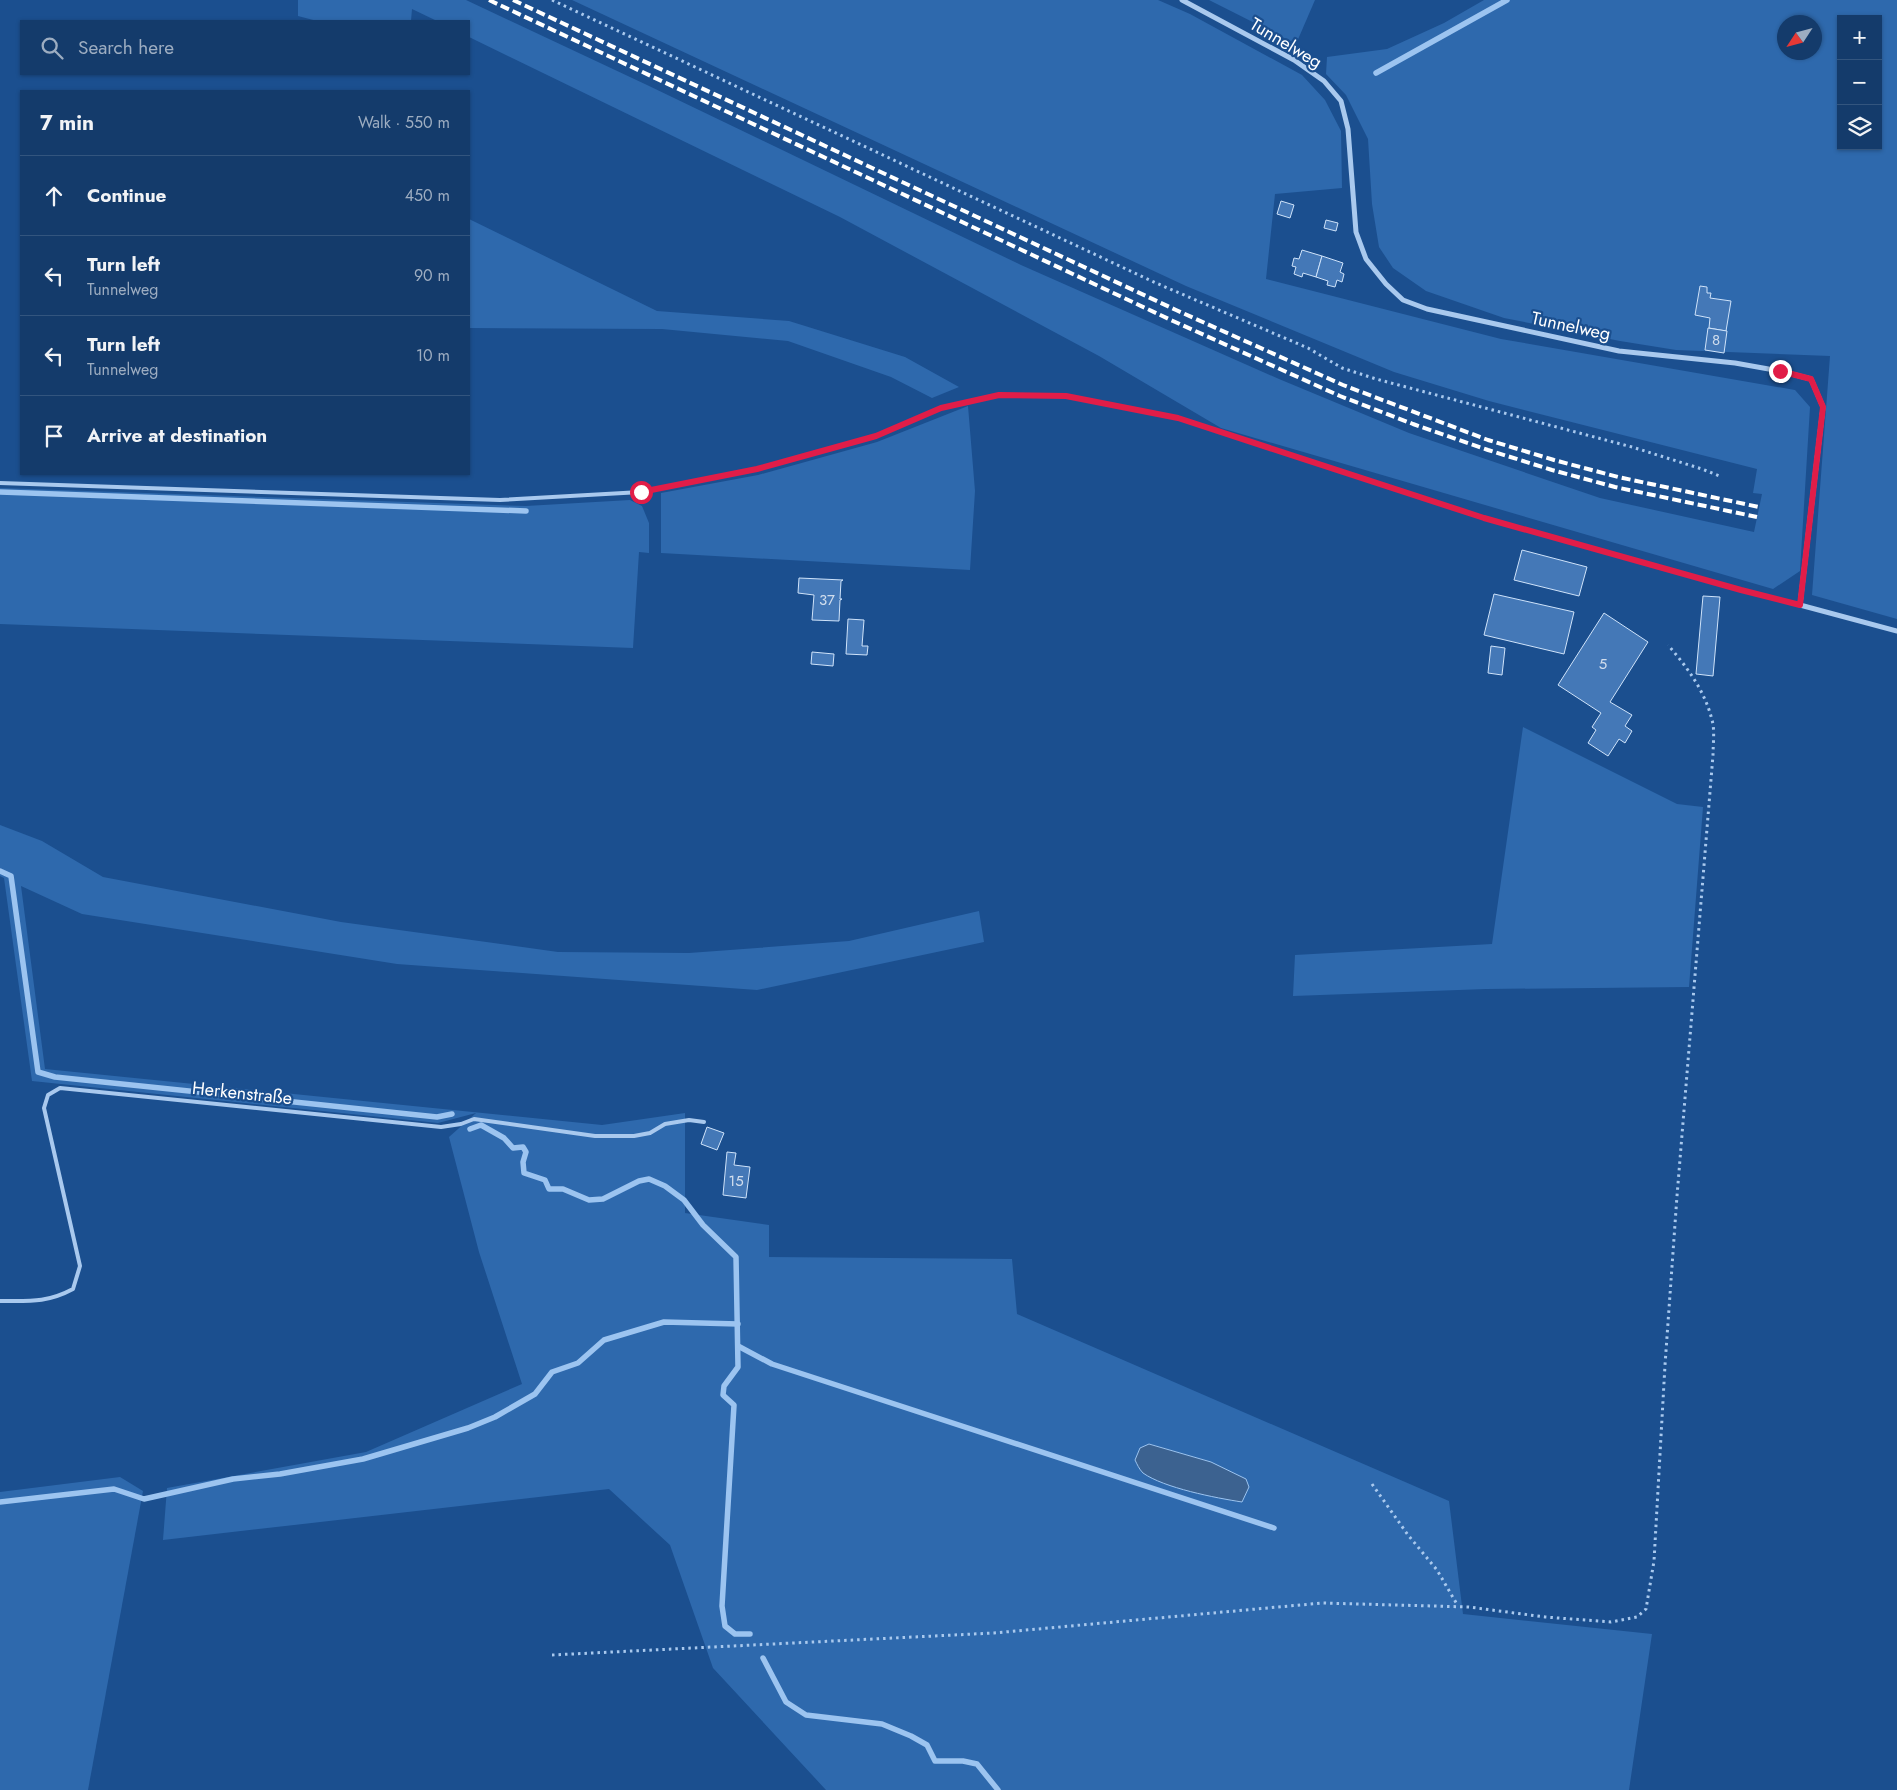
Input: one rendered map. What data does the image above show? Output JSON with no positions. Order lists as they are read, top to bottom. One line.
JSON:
{"streets":{"street":["Tunnelweg"],"lane":["Herkenstraße"]},"house_numbers":["8","37","5","15"],"north":"bottom left","page":{"map_buttons":["+","−"],"search":"Search here","heading":["7 min","Walk · 550 m"],"list":[["Continue","450 m"],["Turn left","Tunnelweg","90 m"],["Turn left","Tunnelweg","10 m"],"Arrive at destination"]}}
